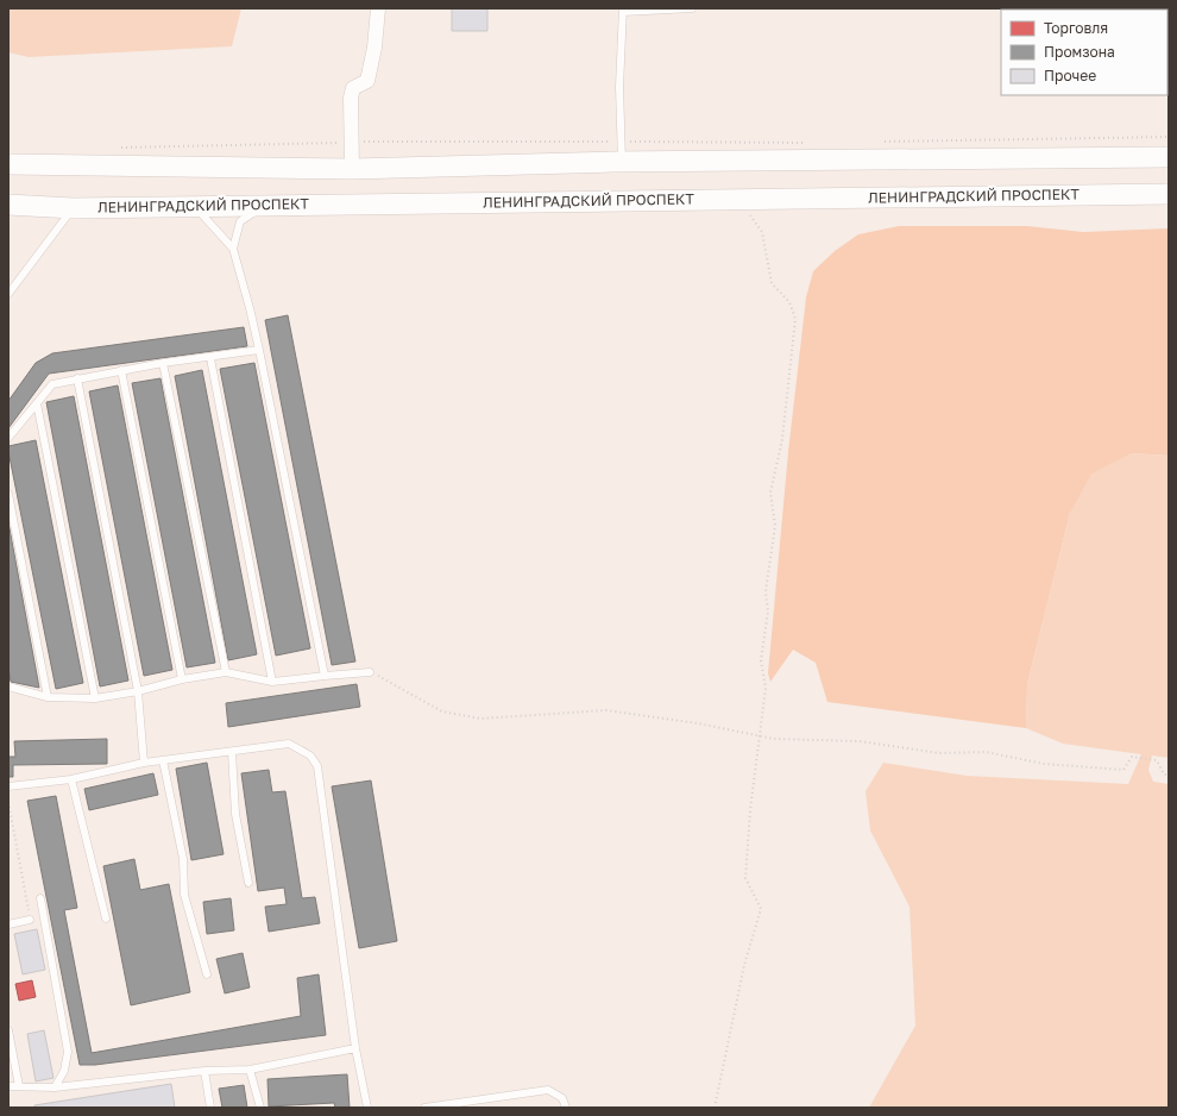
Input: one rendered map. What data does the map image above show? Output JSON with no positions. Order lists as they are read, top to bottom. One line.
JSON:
{"streets":{"main road":["ЛЕНИНГРАДСКИЙ ПРОСПЕКТ"]},"legend":["Торговля","Промзона","Прочее"]}
